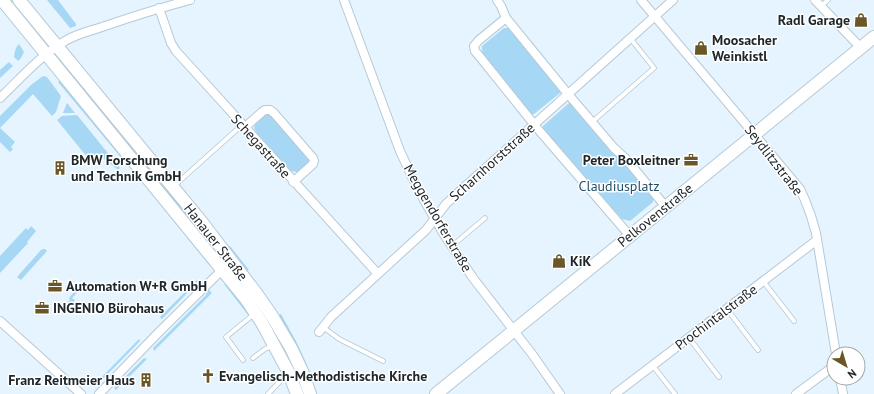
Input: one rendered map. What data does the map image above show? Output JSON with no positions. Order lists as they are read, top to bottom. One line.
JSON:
{"streets":{"main road":["Pelkovenstraße","Hanauer Straße"],"street":["Schegastraße","Seydlitzstraße","Scharnhorststraße","Meggendorferstraße","Prochintalstraße"]},"crossings":[["Schegastraße","Scharnhorststraße"],["Seydlitzstraße","Scharnhorststraße"],["Seydlitzstraße","Pelkovenstraße"],["Seydlitzstraße","Prochintalstraße"],["Scharnhorststraße","Meggendorferstraße"],["Pelkovenstraße","Meggendorferstraße"]],"parks":["Claudiusplatz"],"places":{"shop":["Radl Garage","Moosacher Weinkistl","KiK"],"office":["Peter Boxleitner","Automation W+R GmbH","INGENIO Bürohaus"],"building":["BMW Forschung und Technik GmbH","Franz Reitmeier Haus"],"church":["Evangelisch-Methodistische Kirche"]},"north":"bottom right"}
